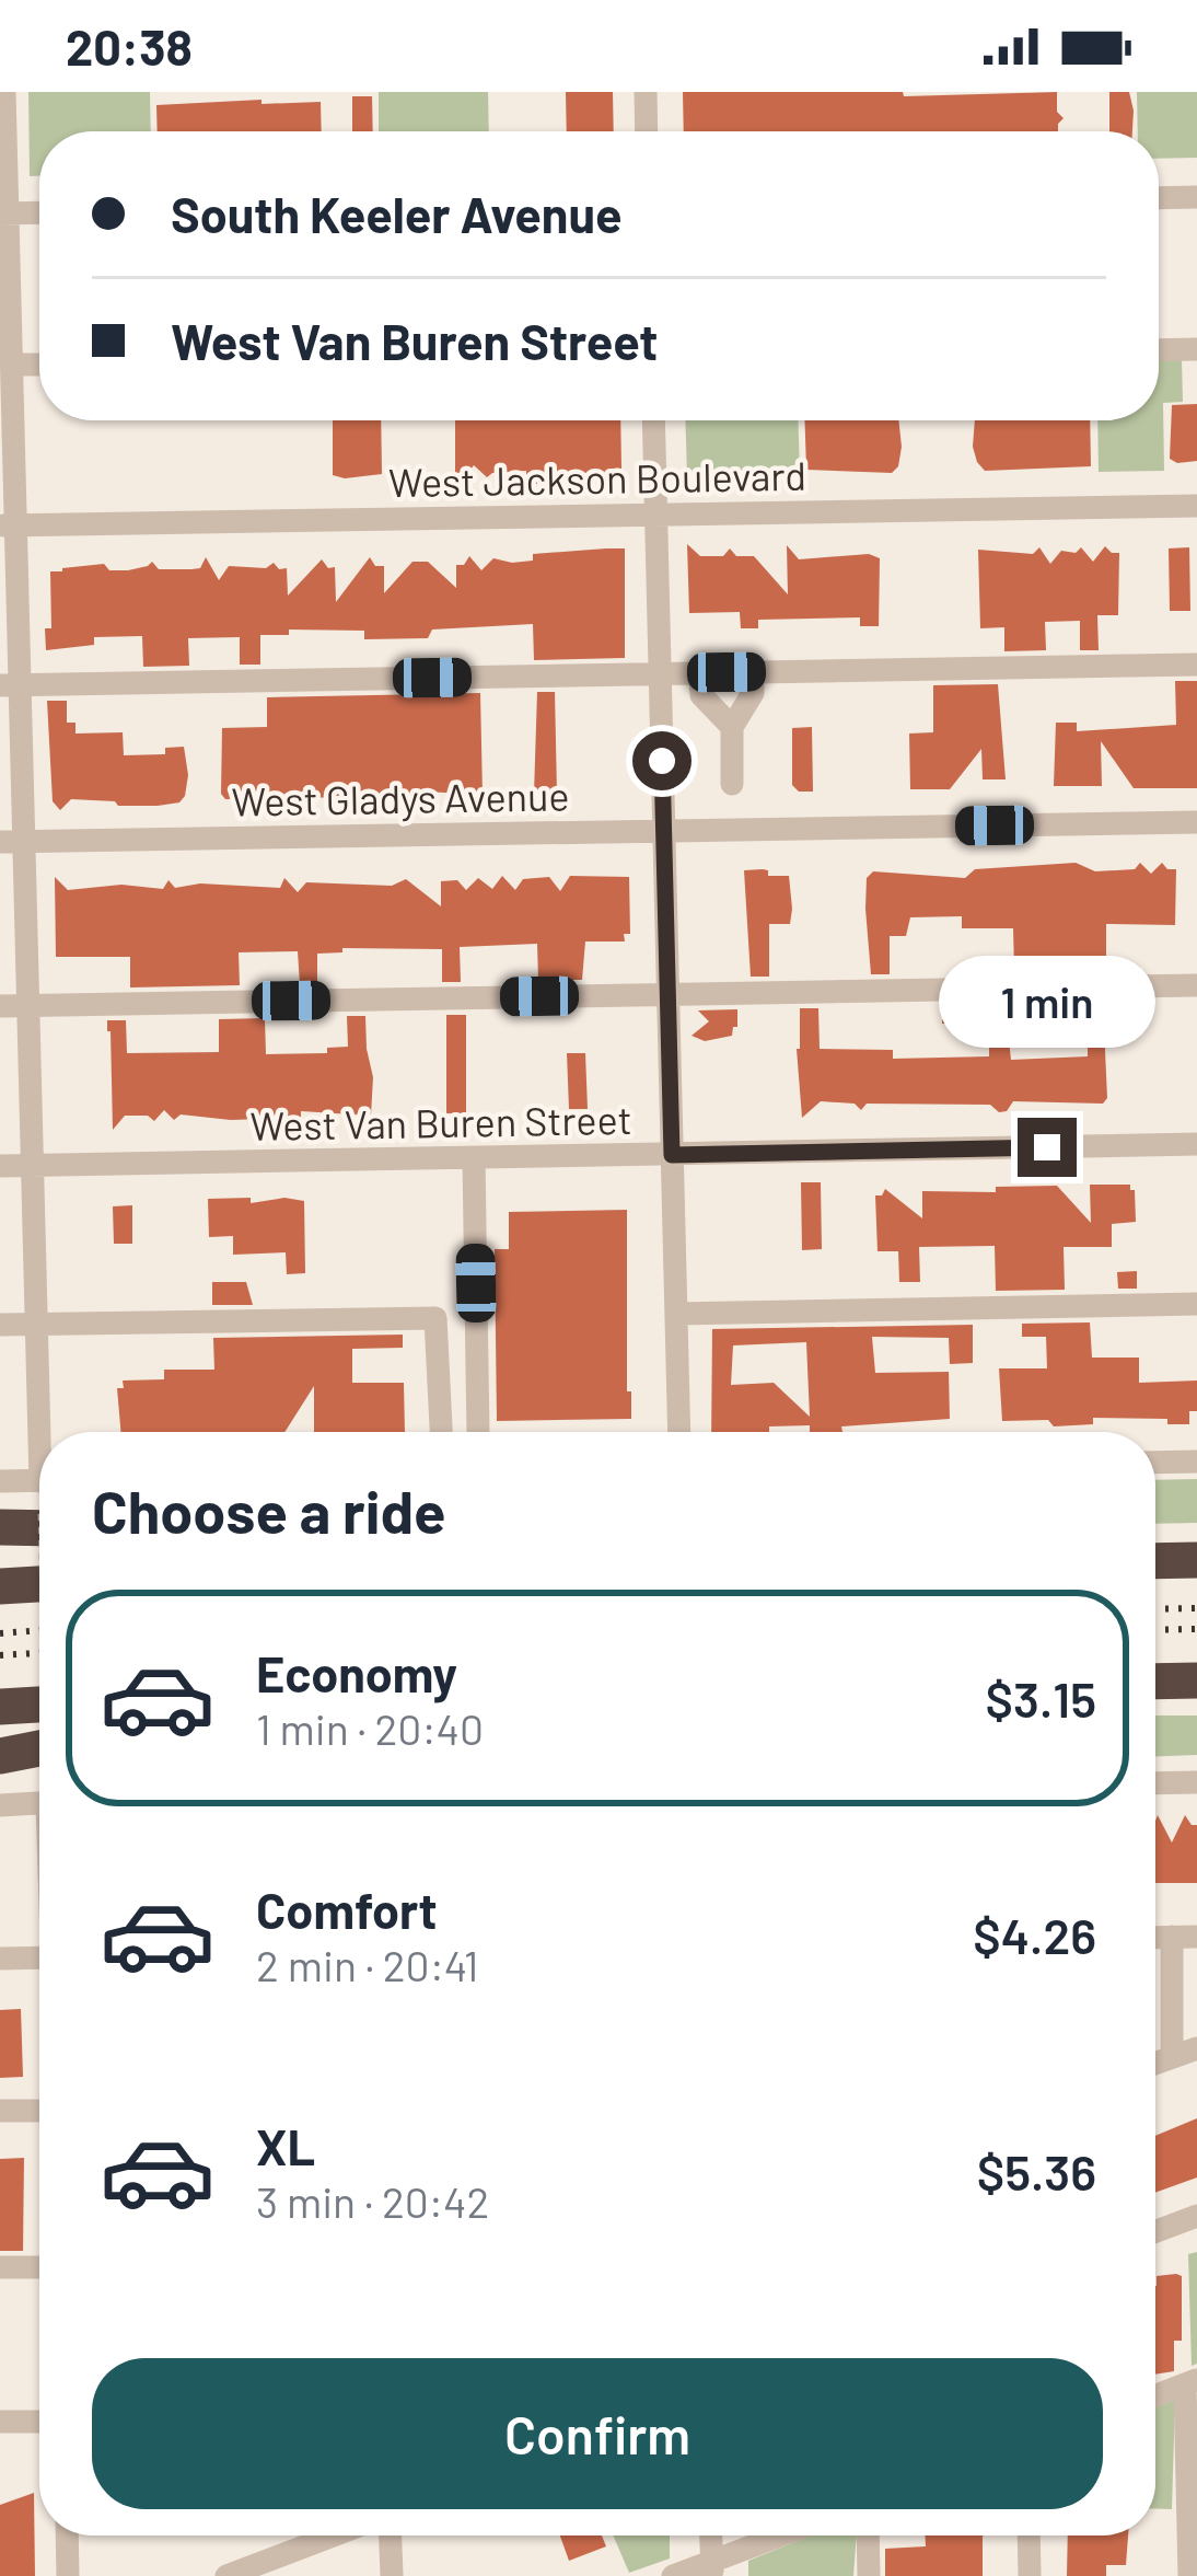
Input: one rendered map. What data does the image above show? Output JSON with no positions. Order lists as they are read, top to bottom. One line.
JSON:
{"streets":{"street":["West Jackson Boulevard","West Gladys Avenue","West Van Buren Street"]},"page":{"status":"20:38","banner":["South Keeler Avenue","West Van Buren Street"],"bubble":"1 min","heading":"Choose a ride","list":[{"name":"Economy","note":"1 min · 20:40","value":"$3.15"},{"name":"Comfort","note":"2 min · 20:41","value":"$4.26"},{"name":"XL","note":"3 min · 20:42","value":"$5.36"}],"buttons":"Confirm"}}
